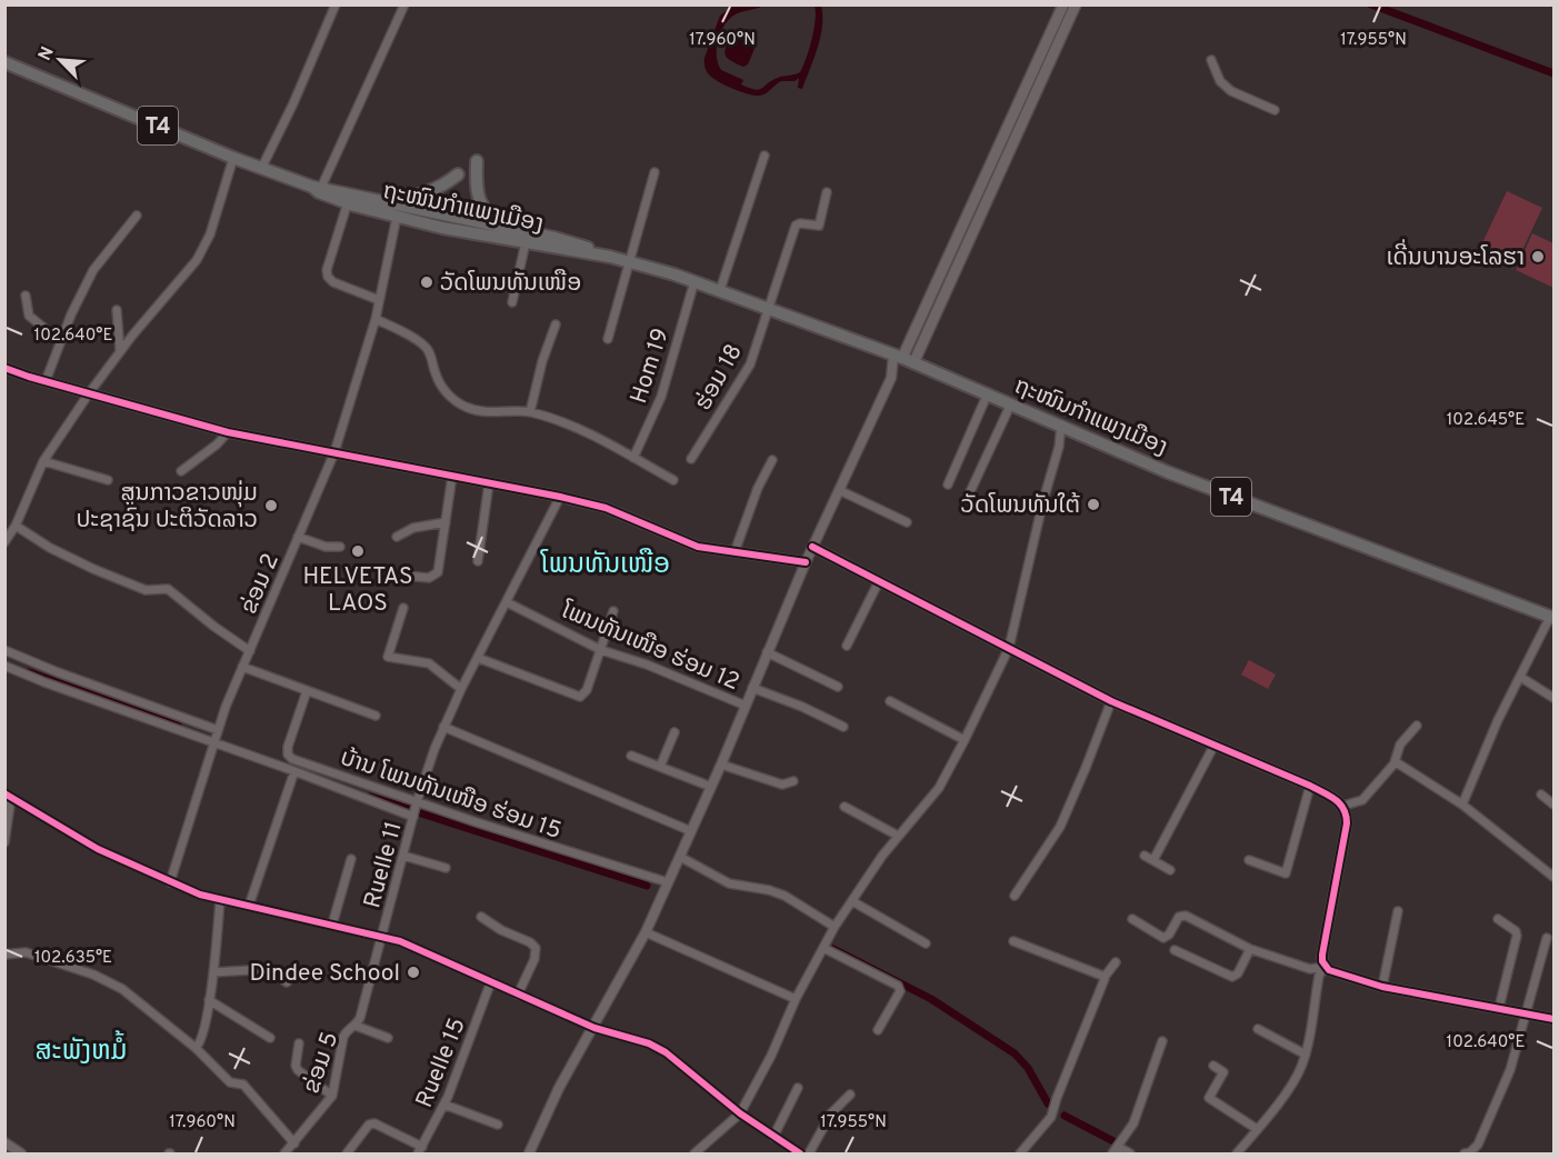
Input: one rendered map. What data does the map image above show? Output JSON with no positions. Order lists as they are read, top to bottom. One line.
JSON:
{"streets":{"main road":["T4","ຖະໜົນກຳແພງເມືອງ"],"street":["Hom 19","ຮ່ອມ 18","ຂ່ອມ 2","ໂພນທັນເໜືອ ຮ່ອມ 12","ບ້ານ ໂພນທັນເໜືອ ຮ່ອມ 15","Ruelle 11","ຂ່ອມ 5","Ruelle 15"]},"crossings":[["ຖະໜົນກຳແພງເມືອງ","Hom 19"],["ຖະໜົນກຳແພງເມືອງ","ຮ່ອມ 18"],["ຖະໜົນກຳແພງເມືອງ","ຂ່ອມ 2"],["ໂພນທັນເໜືອ ຮ່ອມ 12","Ruelle 11"],["ບ້ານ ໂພນທັນເໜືອ ຮ່ອມ 15","Ruelle 11"],["Ruelle 11","ຂ່ອມ 5"]],"districts":["ໂພນທັນເໜືອ","ສະພັງຫມໍ້"],"places":["ເດີ່ນບານອະໂລຮາ","ວັດໂພນທັນເໜືອ","ວັດໂພນທັນໃຕ້","ສູນກາວຂາວໜຸ່ມ ປະຊາຊົນ ປະຕິວັດລາວ","HELVETAS LAOS","Dindee School"],"north":"top left","coordinates":["17.960°N","17.955°N","102.640°E","102.645°E","102.635°E"]}
